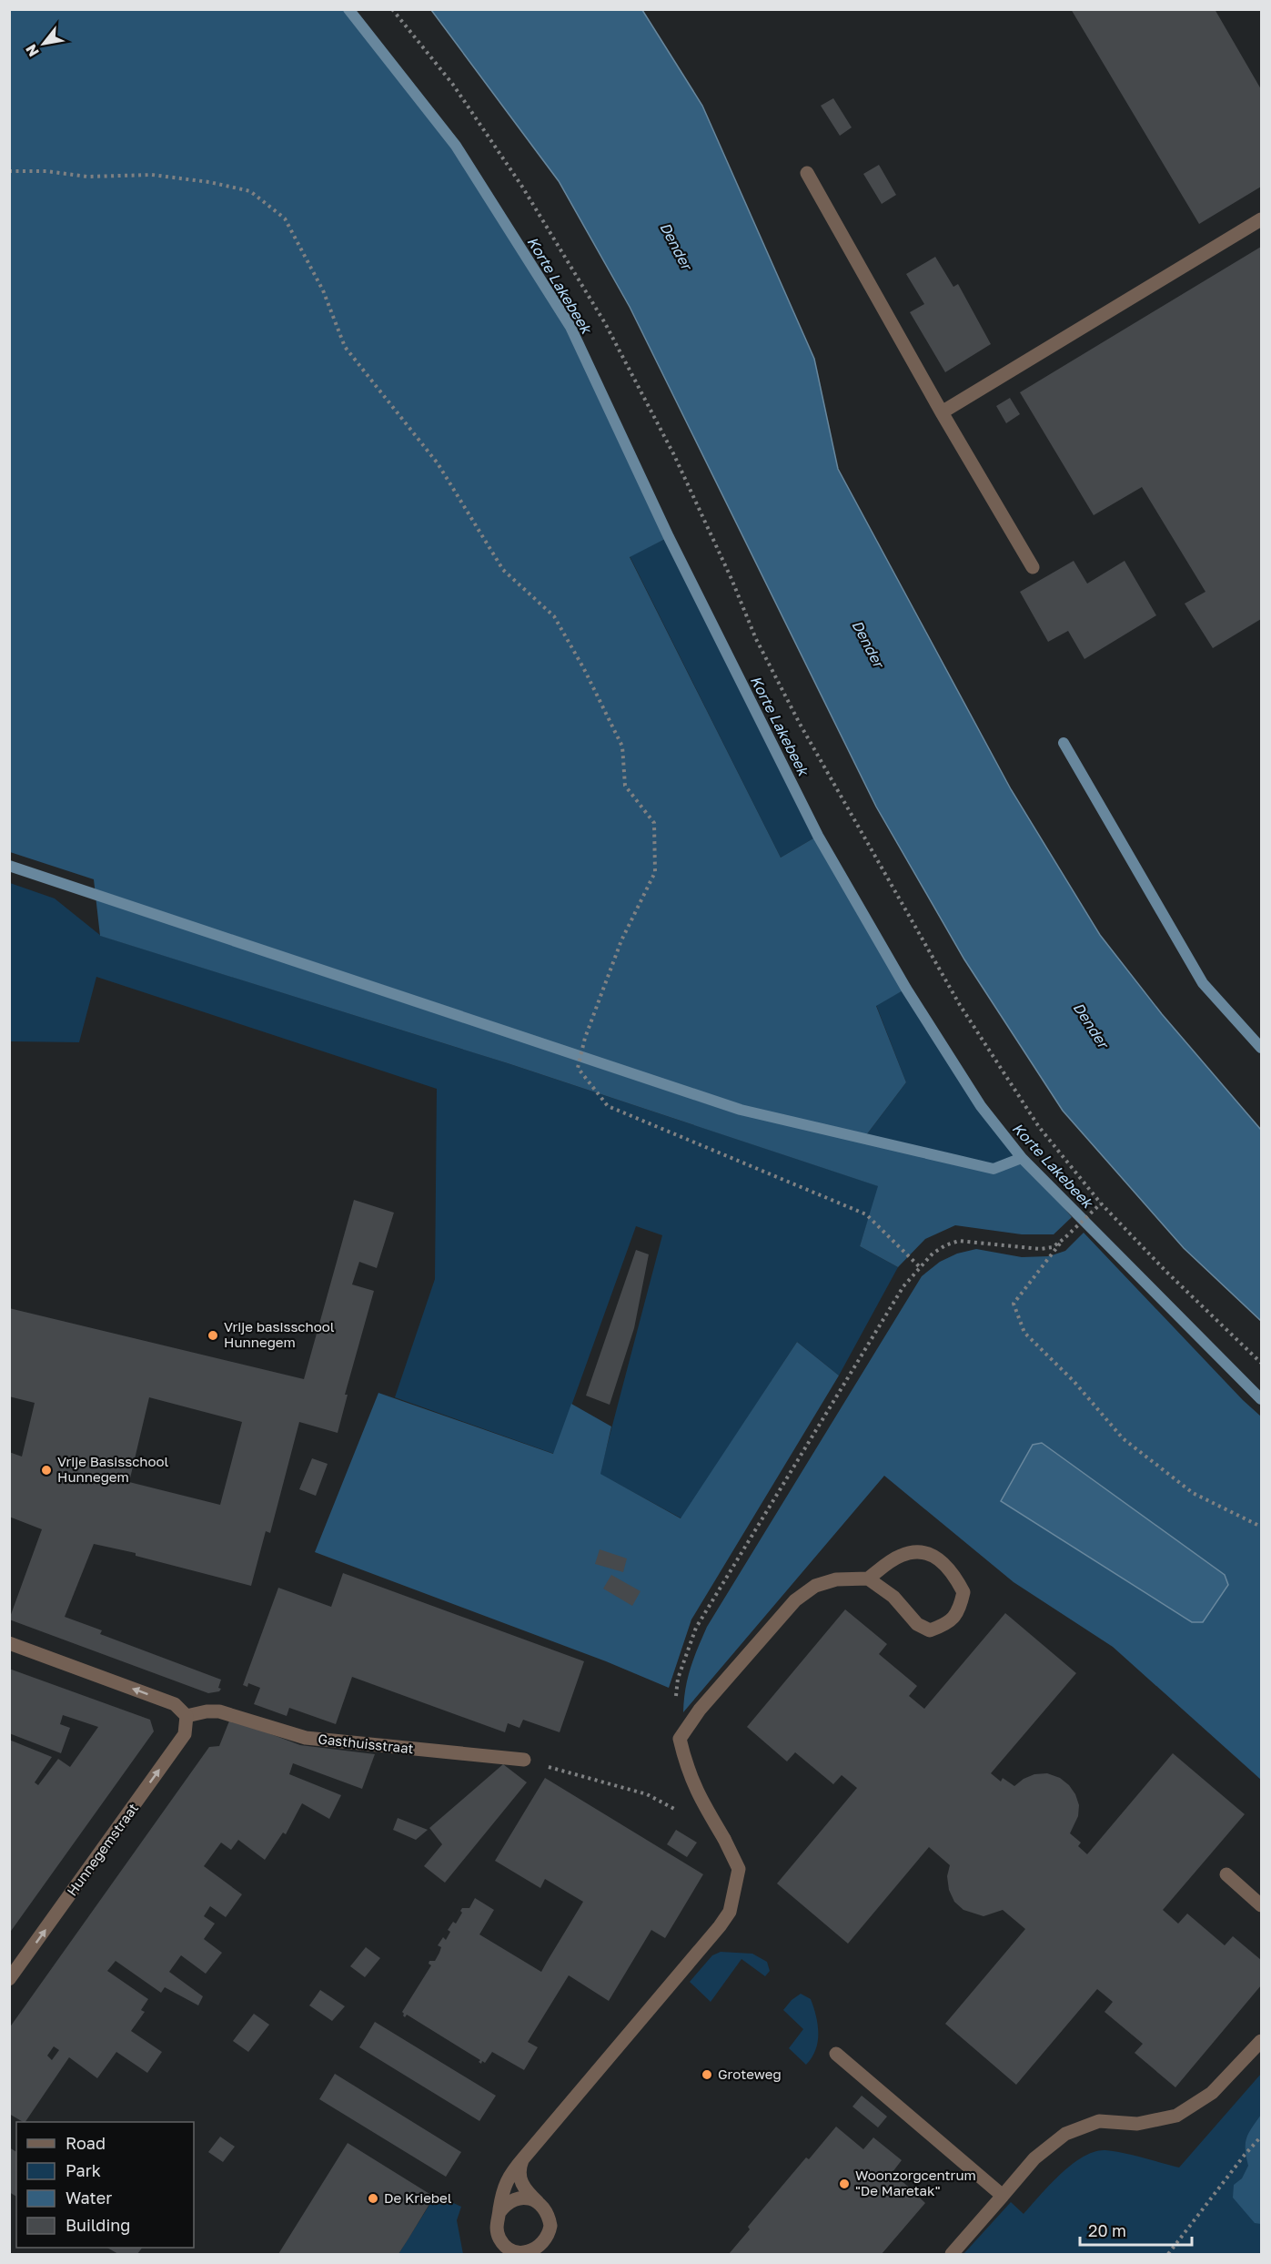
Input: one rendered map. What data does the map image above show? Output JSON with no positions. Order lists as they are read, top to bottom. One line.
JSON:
{"streets":{"street":["Gasthuisstraat","Hunnegemstraat"]},"crossings":[["Gasthuisstraat","Hunnegemstraat"]],"one_way":["Hunnegemstraat"],"water":["Dender","Korte Lakebeek"],"places":["Vrije basisschool Hunnegem","Vrije Basisschool Hunnegem","Groteweg","Woonzorgcentrum \"De Maretak\"","De Kriebel"],"legend":["Road","Park","Water","Building"],"scale_bar":"20 m","north":"bottom left"}
